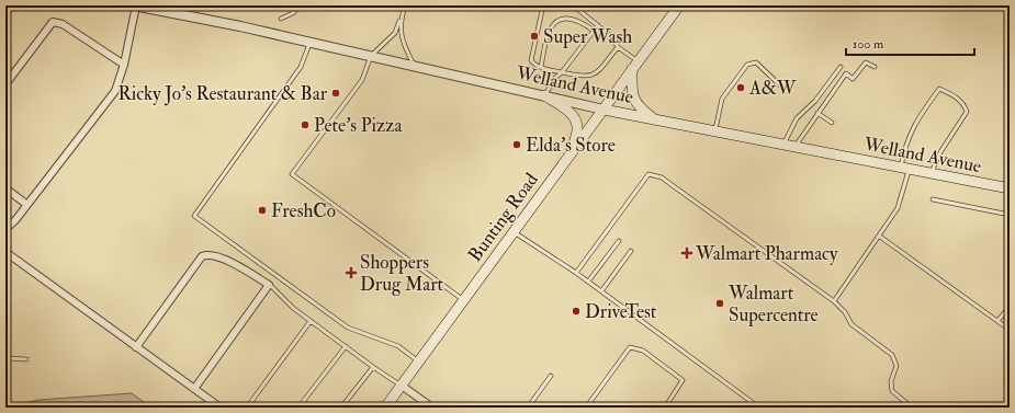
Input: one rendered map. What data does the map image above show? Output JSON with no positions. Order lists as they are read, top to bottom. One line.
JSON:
{"streets":{"main road":["Welland Avenue","Bunting Road"]},"crossings":[["Welland Avenue","Bunting Road"]],"places":{"other":["Super Wash","A&W","Ricky Jo's Restaurant & Bar","Pete's Pizza","Elda's Store","FreshCo","Walmart Supercentre","DriveTest"],"health":["Walmart Pharmacy","Shoppers Drug Mart"]},"scale_bar":"100 m"}
